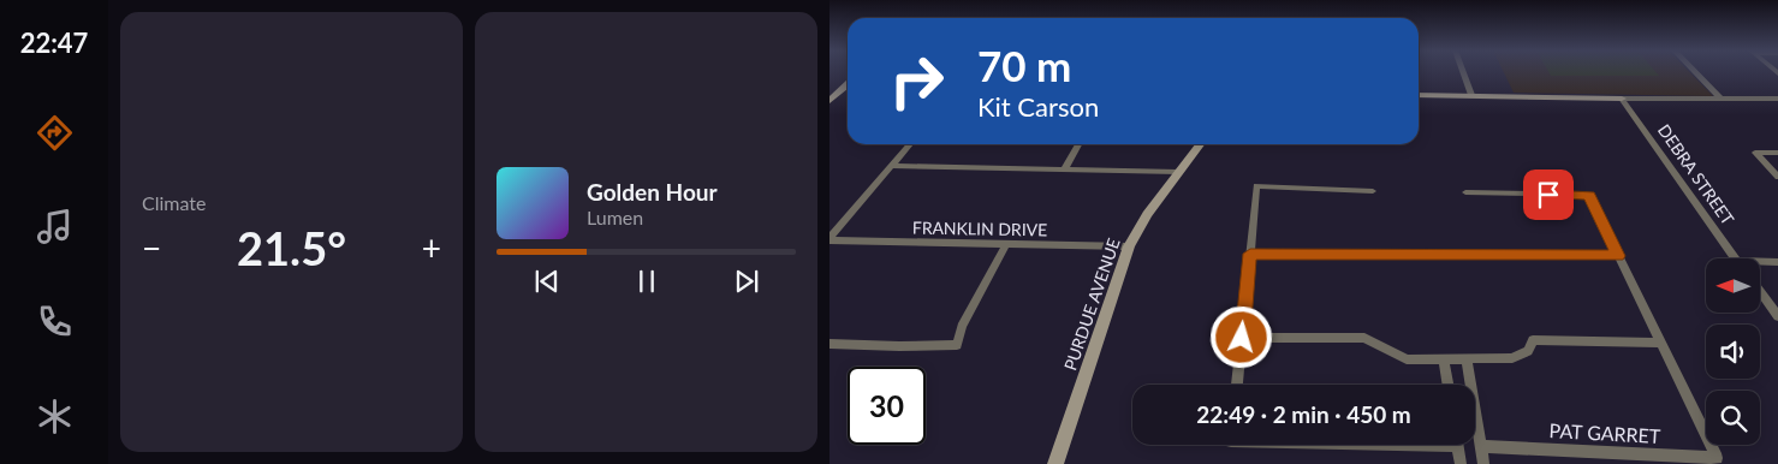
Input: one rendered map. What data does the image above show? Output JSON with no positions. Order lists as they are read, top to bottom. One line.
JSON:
{"streets":{"street":["DEBRA STREET","FRANKLIN DRIVE","PURDUE AVENUE","PAT GARRET"]},"crossings":[["FRANKLIN DRIVE","PURDUE AVENUE"]],"north":"left","page":{"tabs":"22:47","tile":"Climate","turn":["70 m","Kit Carson"],"song":["Golden Hour","Lumen"],"heat":["−","21.5°","+"],"limit":"30","trip":"22:49 · 2 min · 450 m"}}
